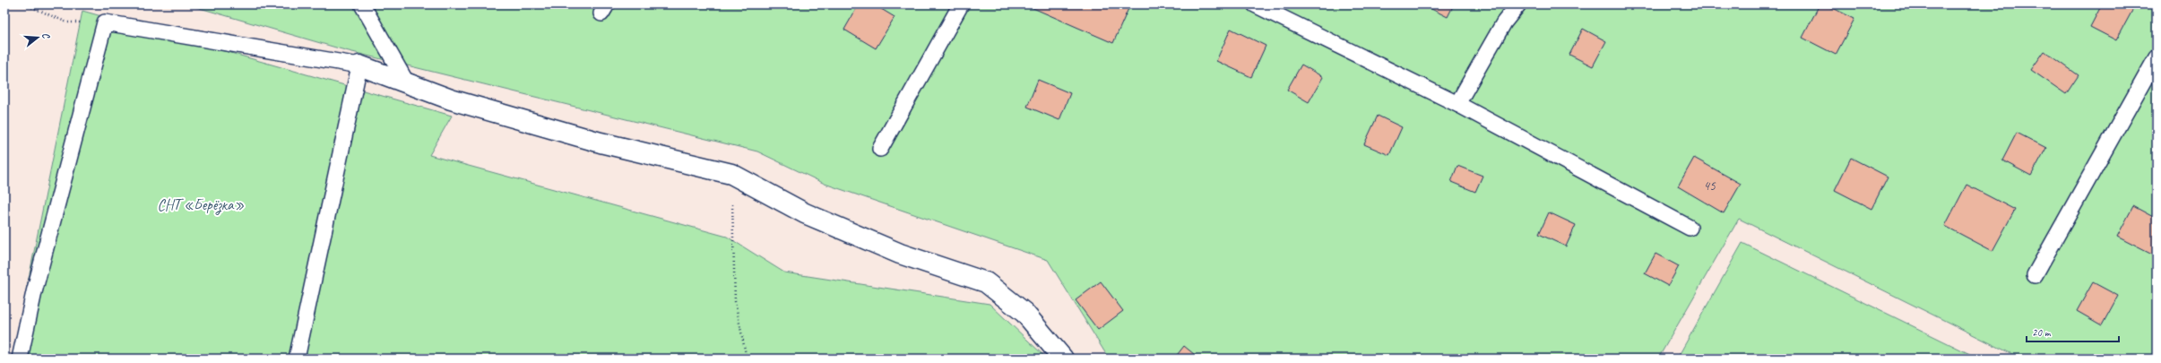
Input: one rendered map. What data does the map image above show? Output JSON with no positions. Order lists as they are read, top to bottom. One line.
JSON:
{"parks":["СНТ «Берёзка»"],"house_numbers":["45"],"scale_bar":"20 m","north":"right"}
